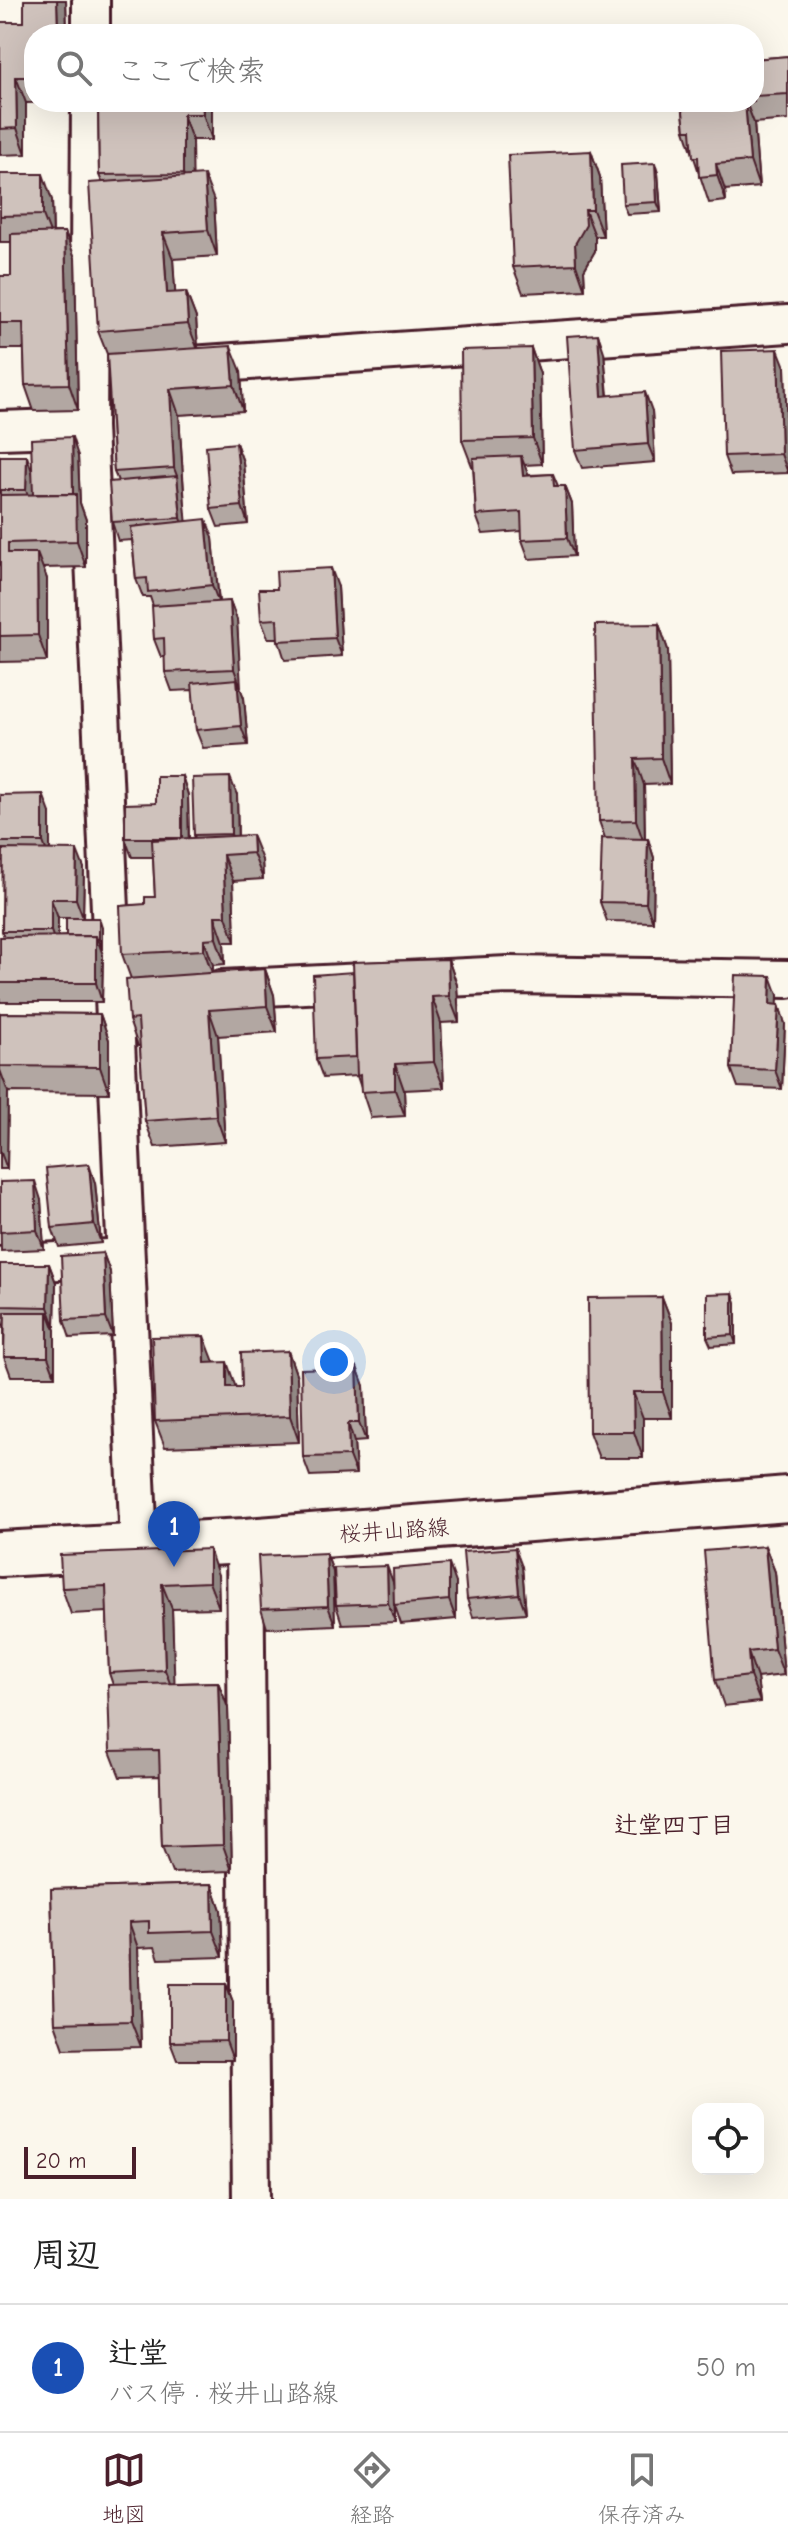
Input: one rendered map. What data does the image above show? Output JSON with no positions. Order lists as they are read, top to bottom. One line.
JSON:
{"streets":{"main road":["桜井山路線"]},"districts":["辻堂四丁目"],"scale_bar":"20 m","page":{"search":"ここで検索","pins":"1","scale":"20 m","heading":"周辺","list":[{"mark":"1","name":"辻堂","note":"バス停 · 桜井山路線","value":"50 m"}],"nav":["地図","経路","保存済み"]}}
